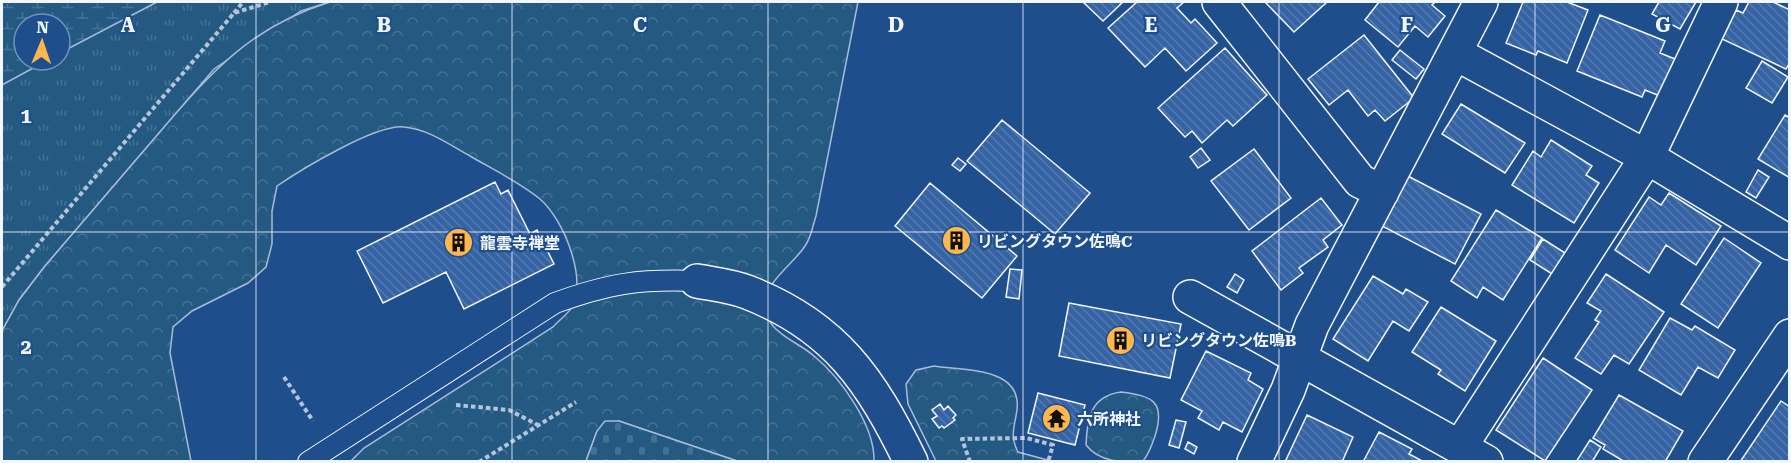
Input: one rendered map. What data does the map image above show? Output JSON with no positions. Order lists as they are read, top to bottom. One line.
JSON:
{"places":{"building":["リビングタウン佐鳴C","龍雲寺禅堂","リビングタウン佐鳴B"],"temple":["六所神社"]},"north":"top","grid":{"columns":["A","B","C","D","E","F","G"],"rows":["1","2"]}}
